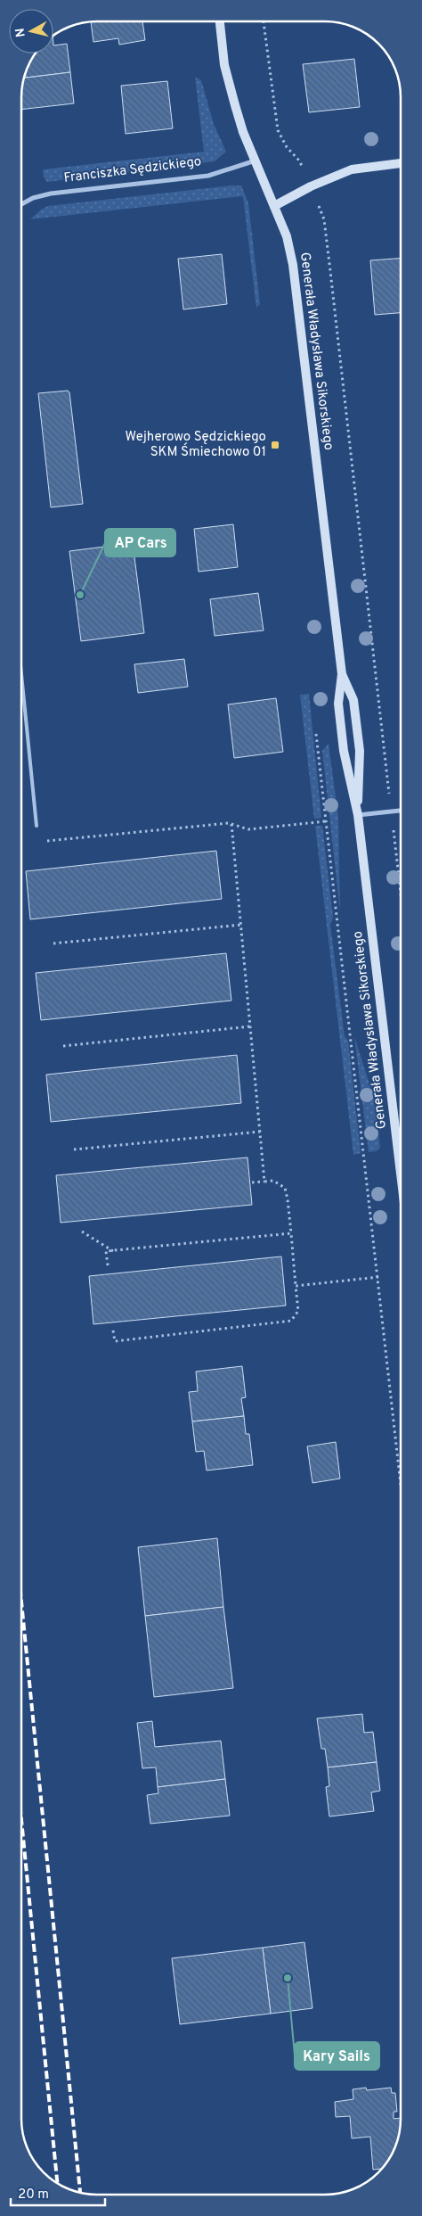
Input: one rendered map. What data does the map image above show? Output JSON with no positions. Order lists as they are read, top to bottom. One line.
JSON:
{"streets":{"street":["Franciszka Sędzickiego","Generała Władysława Sikorskiego"]},"crossings":[["Franciszka Sędzickiego","Generała Władysława Sikorskiego"]],"places":{"transit":["Wejherowo Sędzickiego SKM Śmiechowo 01"],"other":["AP Cars","Kary Sails"]},"scale_bar":"20 m","north":"left"}
